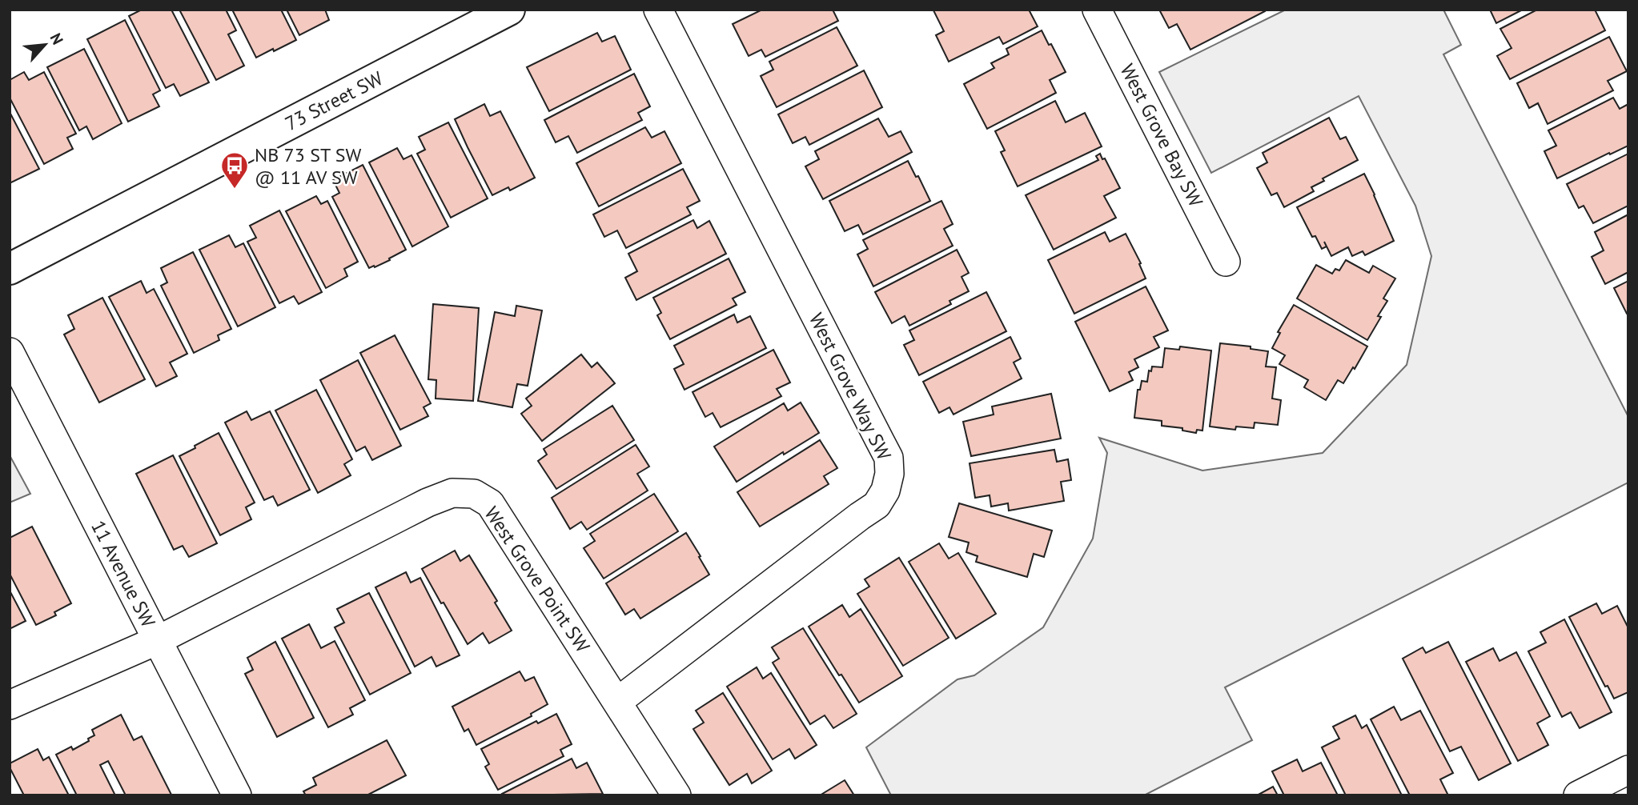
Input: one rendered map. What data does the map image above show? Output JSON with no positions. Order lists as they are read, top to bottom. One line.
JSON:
{"streets":{"street":["73 Street SW","West Grove Bay SW","West Grove Way SW","11 Avenue SW","West Grove Point SW"]},"crossings":[["West Grove Way SW","West Grove Point SW"],["11 Avenue SW","West Grove Point SW"]],"places":{"bus stop":["NB 73 ST SW @ 11 AV SW"]},"north":"top right"}
